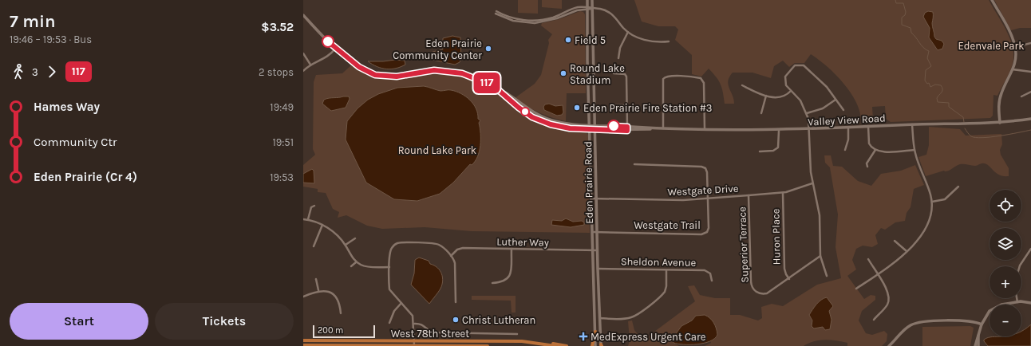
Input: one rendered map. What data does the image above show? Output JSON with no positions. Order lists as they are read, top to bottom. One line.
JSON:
{"streets":{"main road":["Valley View Road","Eden Prairie Road","West 78th Street"],"street":["Westgate Drive","Westgate Trail","Huron Place","Luther Way","Superior Terrace","Sheldon Avenue"]},"crossings":[["Valley View Road","Eden Prairie Road"],["Eden Prairie Road","Westgate Drive"],["Eden Prairie Road","Westgate Trail"],["Eden Prairie Road","Luther Way"],["Eden Prairie Road","Sheldon Avenue"],["Westgate Drive","Westgate Trail"],["Westgate Drive","Huron Place"],["Westgate Drive","Superior Terrace"],["Huron Place","Superior Terrace"]],"parks":["Edenvale Park","Round Lake Park"],"places":{"other":["Field 5","Eden Prairie Community Center","Round Lake Stadium","Eden Prairie Fire Station #3","Christ Lutheran"],"health":["MedExpress Urgent Care"]},"lines":["bus line 117"],"scale_bar":"200 m","page":{"heading":["7 min","19:46 – 19:53 · Bus","$3.52"],"on_map":"117","legs":["3","117","2 stops"],"list":[{"name":"Hames Way","value":"19:49"},{"name":"Community Ctr","value":"19:51"},{"name":"Eden Prairie (Cr 4)","value":"19:53"}],"map_buttons":["+","−"],"buttons":["Start","Tickets"],"scale":"200 m"}}
